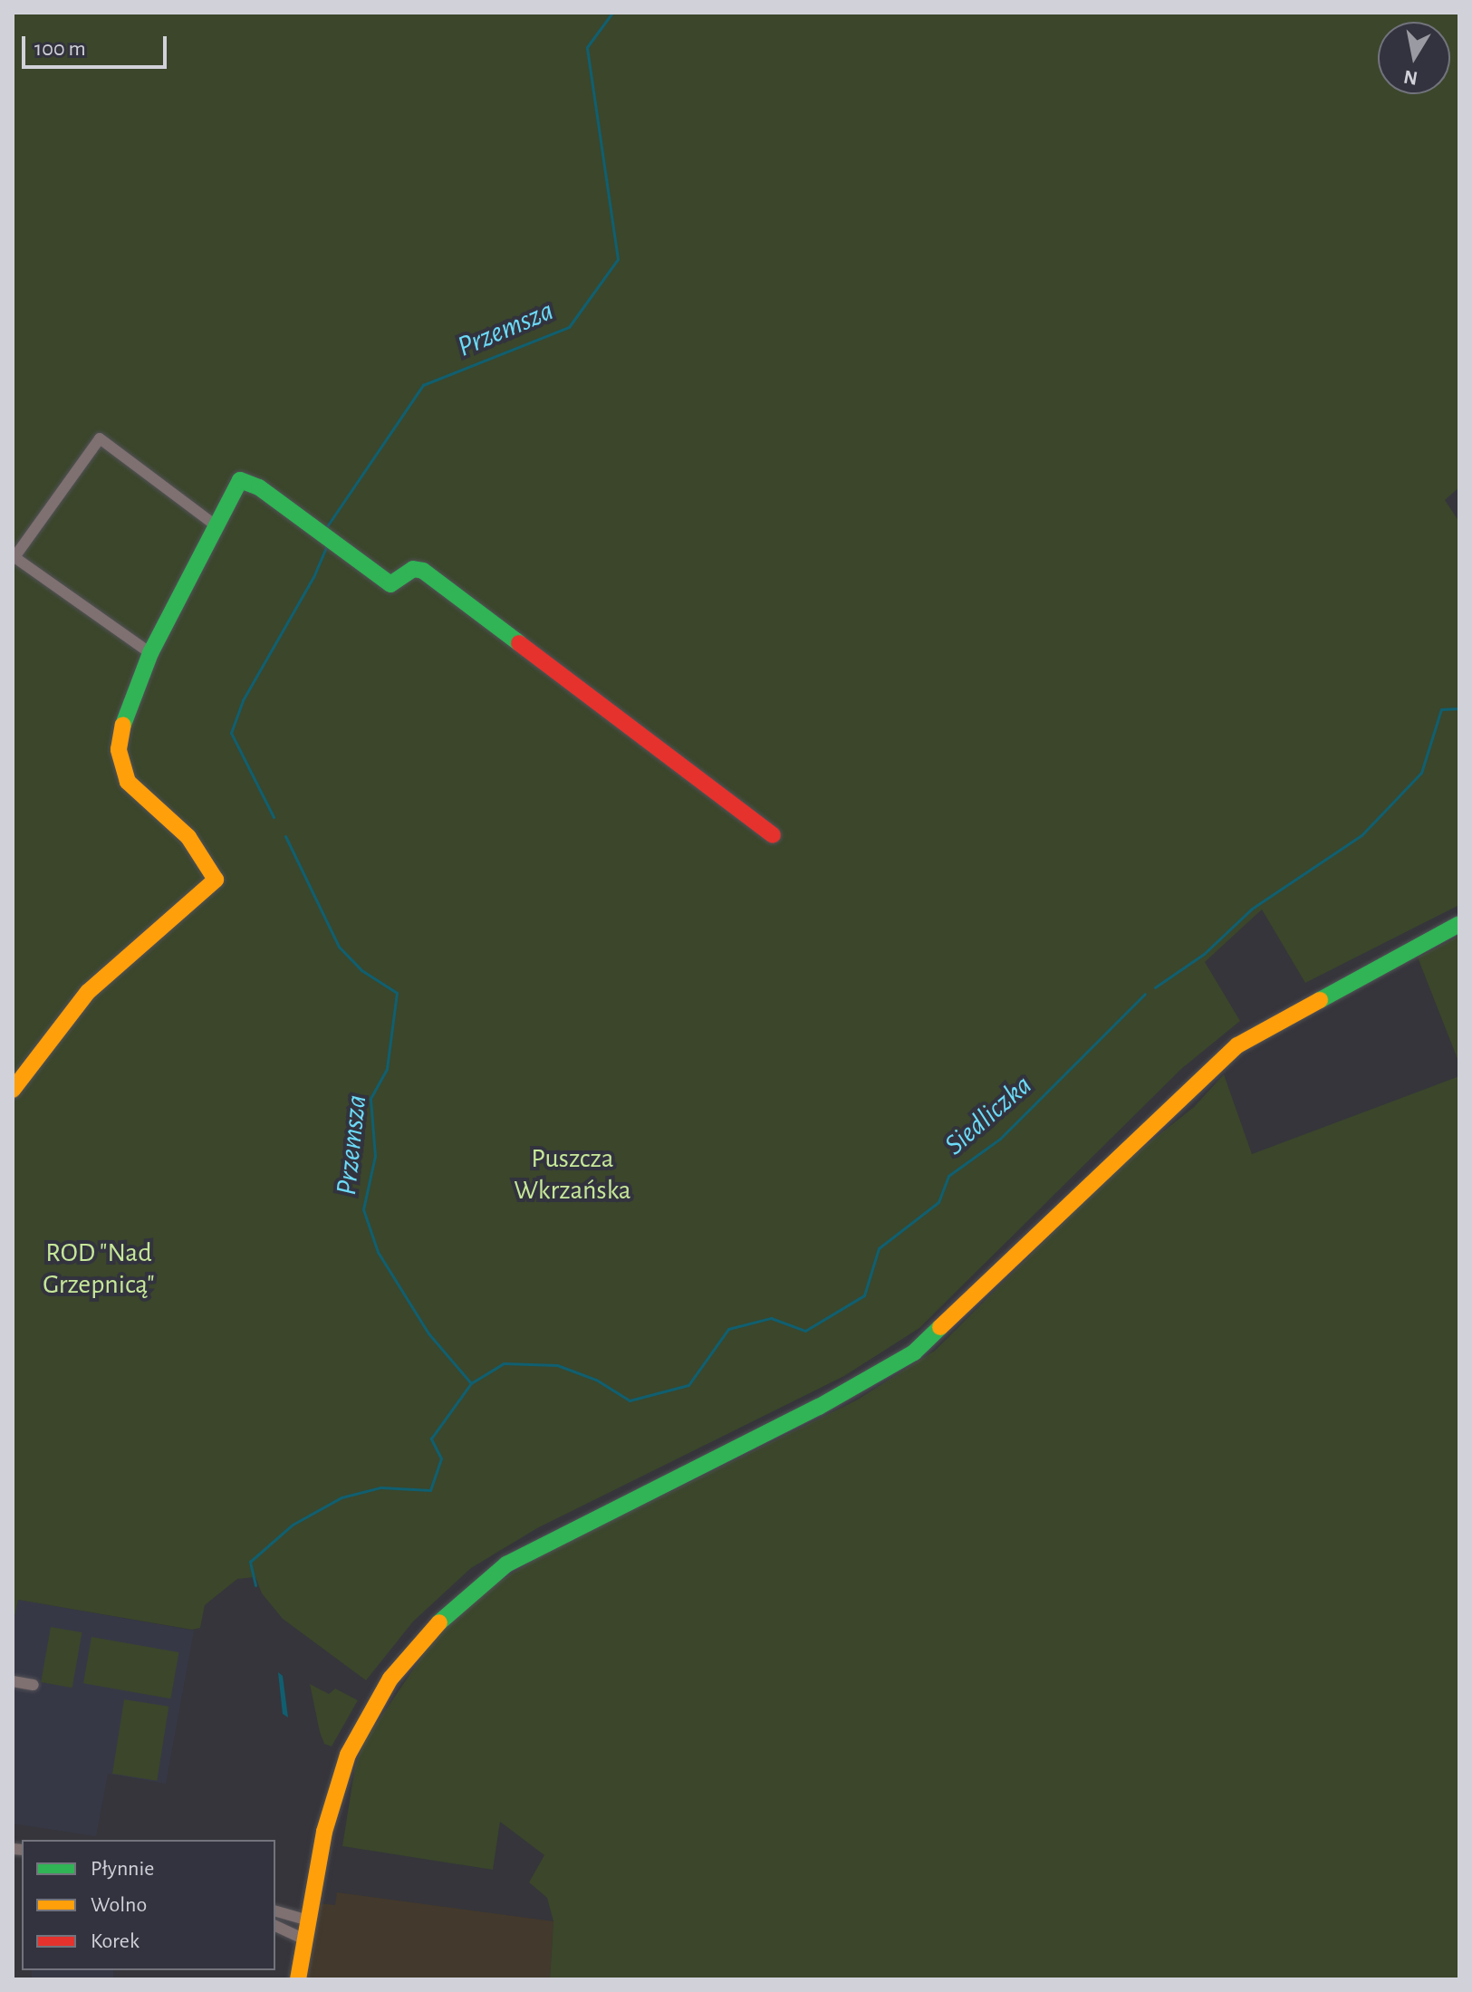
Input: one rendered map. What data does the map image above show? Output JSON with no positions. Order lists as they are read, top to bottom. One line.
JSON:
{"water":["Przemsza","Siedliczka"],"parks":["Puszcza Wkrzańska","ROD \"Nad Grzepnicą\""],"legend":["Płynnie","Wolno","Korek"],"scale_bar":"100 m","north":"bottom"}
